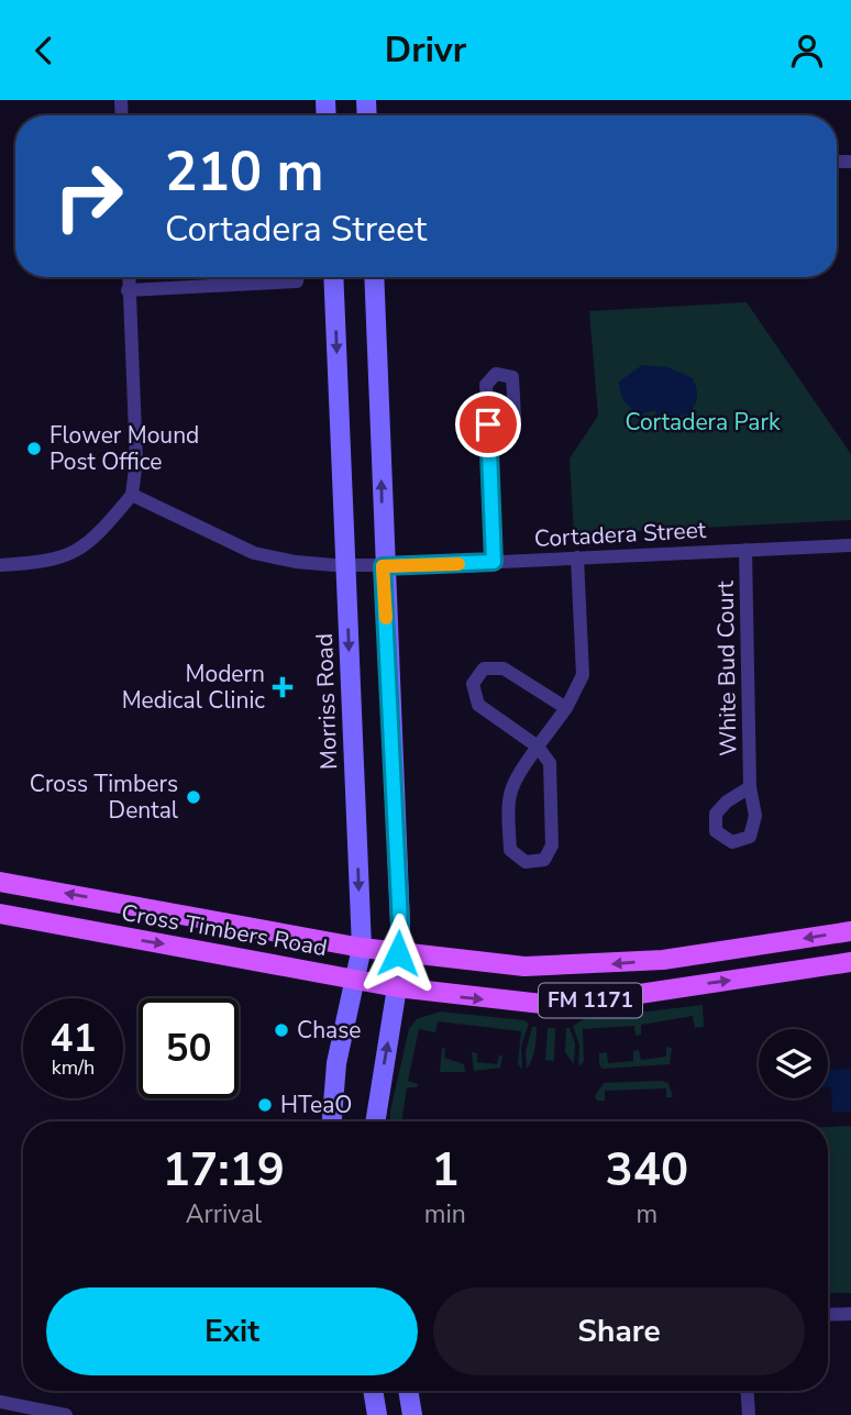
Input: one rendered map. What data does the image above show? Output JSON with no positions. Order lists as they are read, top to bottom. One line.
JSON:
{"streets":{"main road":["Morriss Road","Cross Timbers Road","FM 1171"],"street":["Cortadera Street","White Bud Court"]},"crossings":[["Cortadera Street","White Bud Court"],["Cortadera Street","Morriss Road"],["Morriss Road","Cross Timbers Road"]],"parks":["Cortadera Park"],"places":{"other":["Flower Mound Post Office","Cross Timbers Dental","Chase","HTeaO"],"health":["Modern Medical Clinic"]},"page":{"header":"Drivr","turn":["210 m","Cortadera Street"],"speed":"41 km/h","limit":"50","eta":["17:19","Arrival","1","min","340","m"],"buttons":["Exit","Share"]}}
